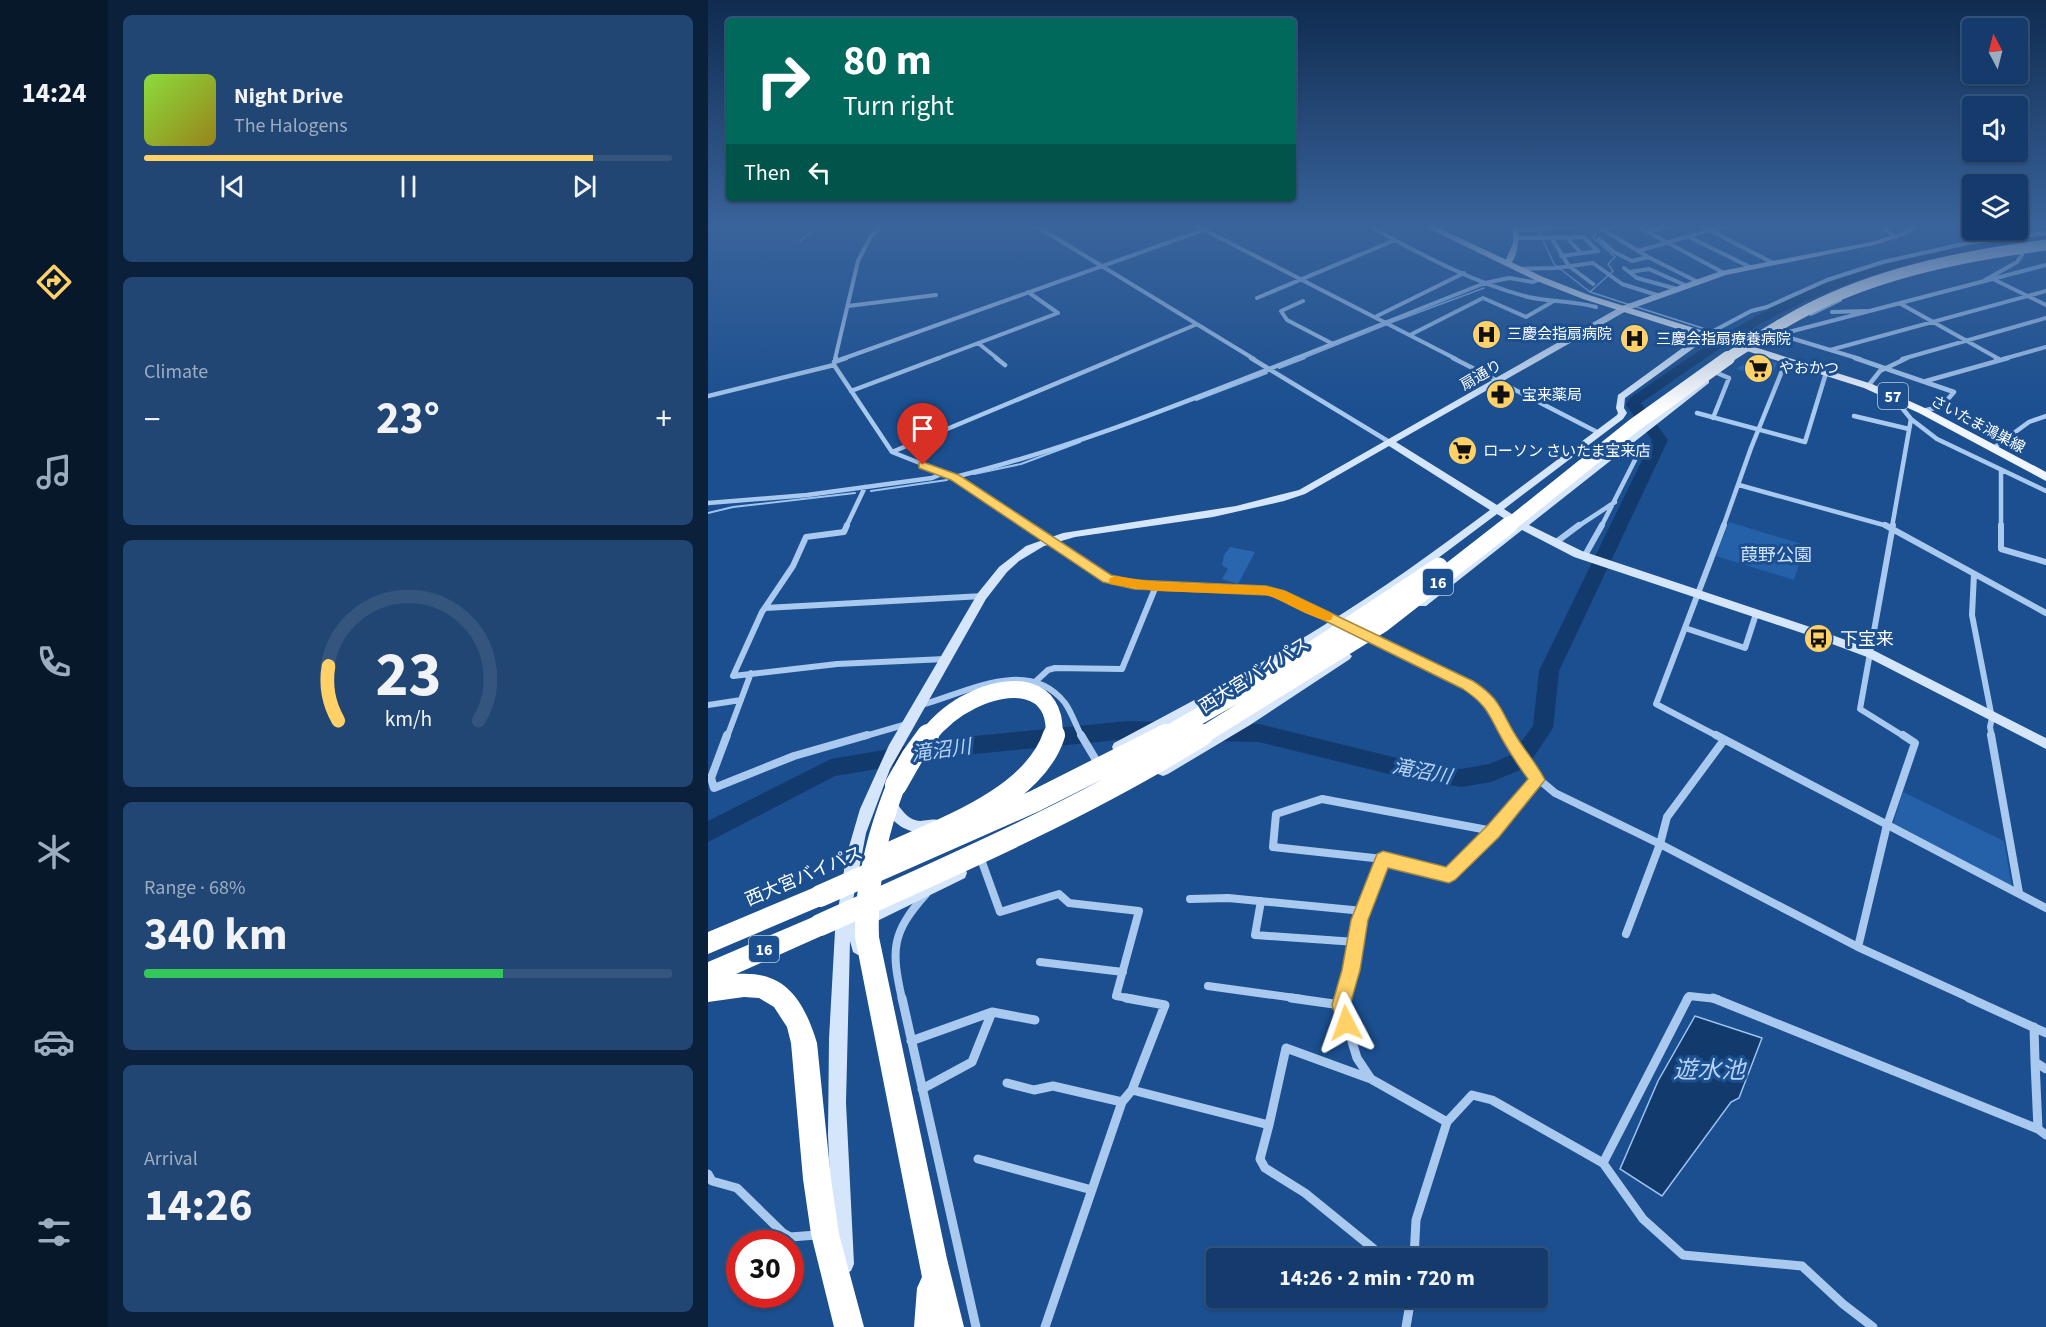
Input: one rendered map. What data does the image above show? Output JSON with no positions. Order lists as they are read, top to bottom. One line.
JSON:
{"streets":{"highway":["16","西大宮バイパス"],"main road":["57","さいたま鴻巣線"],"street":["扇通り"]},"crossings":[["扇通り","さいたま鴻巣線"]],"water":["滝沼川","遊水池"],"parks":["葭野公園"],"places":{"hospital":["三慶会指扇病院","三慶会指扇療養病院"],"supermarket":["やおかつ","ローソン さいたま宝来店"],"pharmacy":["宝来薬局"],"bus stop":["下宝来"]},"north":"top","page":{"tabs":"14:24","turn":["80 m","Turn right"],"song":["Night Drive","The Halogens"],"then":"Then","tile":["Climate",["Range · 68%","340 km"],["Arrival","14:26"]],"heat":["−","23°","+"],"limit":"30","trip":"14:26 · 2 min · 720 m","gauge":["23","km/h"]}}
